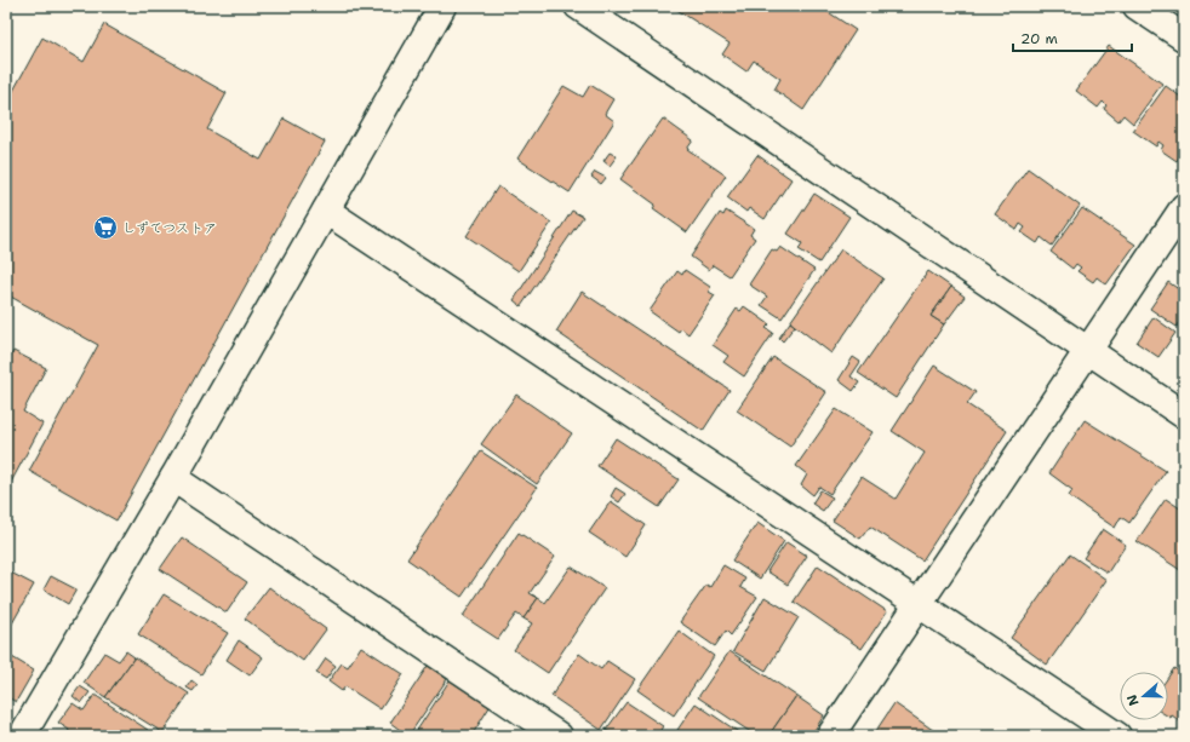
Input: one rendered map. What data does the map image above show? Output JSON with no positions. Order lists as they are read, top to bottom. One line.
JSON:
{"places":{"supermarket":["しずてつストア"]},"scale_bar":"20 m","north":"left"}
